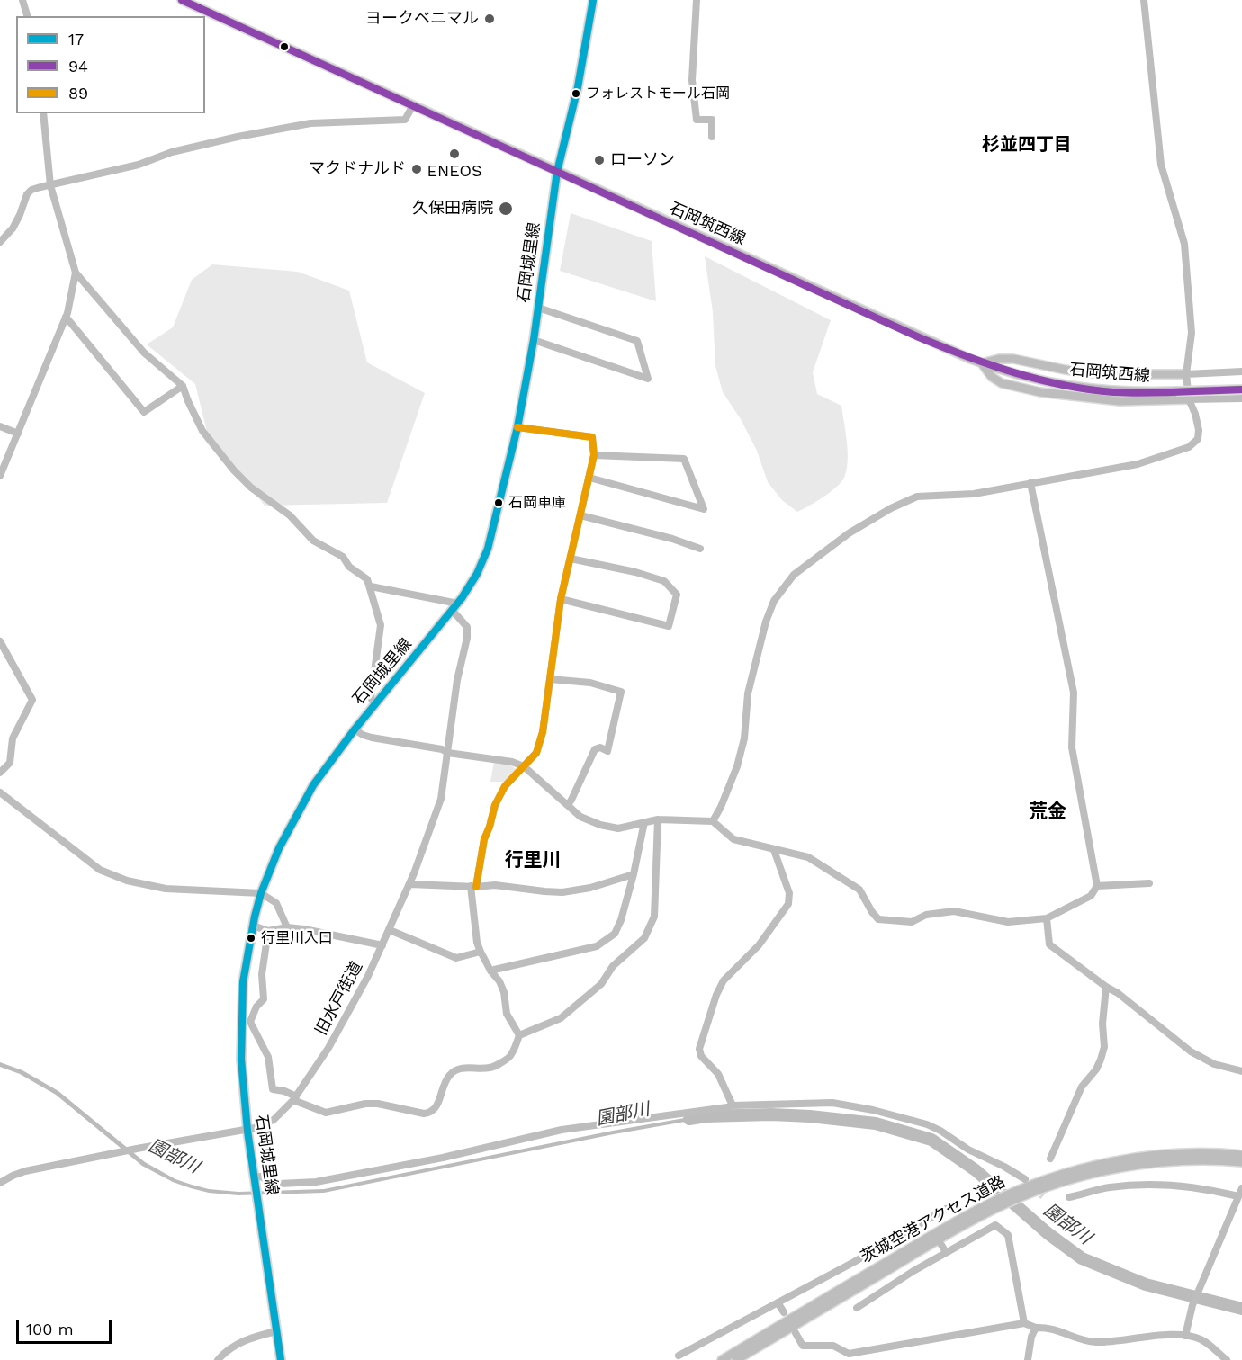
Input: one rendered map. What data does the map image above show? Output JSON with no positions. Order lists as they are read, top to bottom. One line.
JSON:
{"streets":{"main road":["石岡筑西線","石岡城里線","茨城空港アクセス道路"],"street":["旧水戸街道"]},"crossings":[["石岡筑西線","石岡城里線"],["石岡城里線","旧水戸街道"]],"districts":["杉並四丁目","荒金","行里川"],"water":["園部川"],"places":["ヨークベニマル","フォレストモール石岡","ENEOS","ローソン","マクドナルド","久保田病院","石岡車庫","行里川入口"],"lines":["transit line 17","transit line 94","transit line 89"],"legend":["17","94","89"],"scale_bar":"100 m"}
